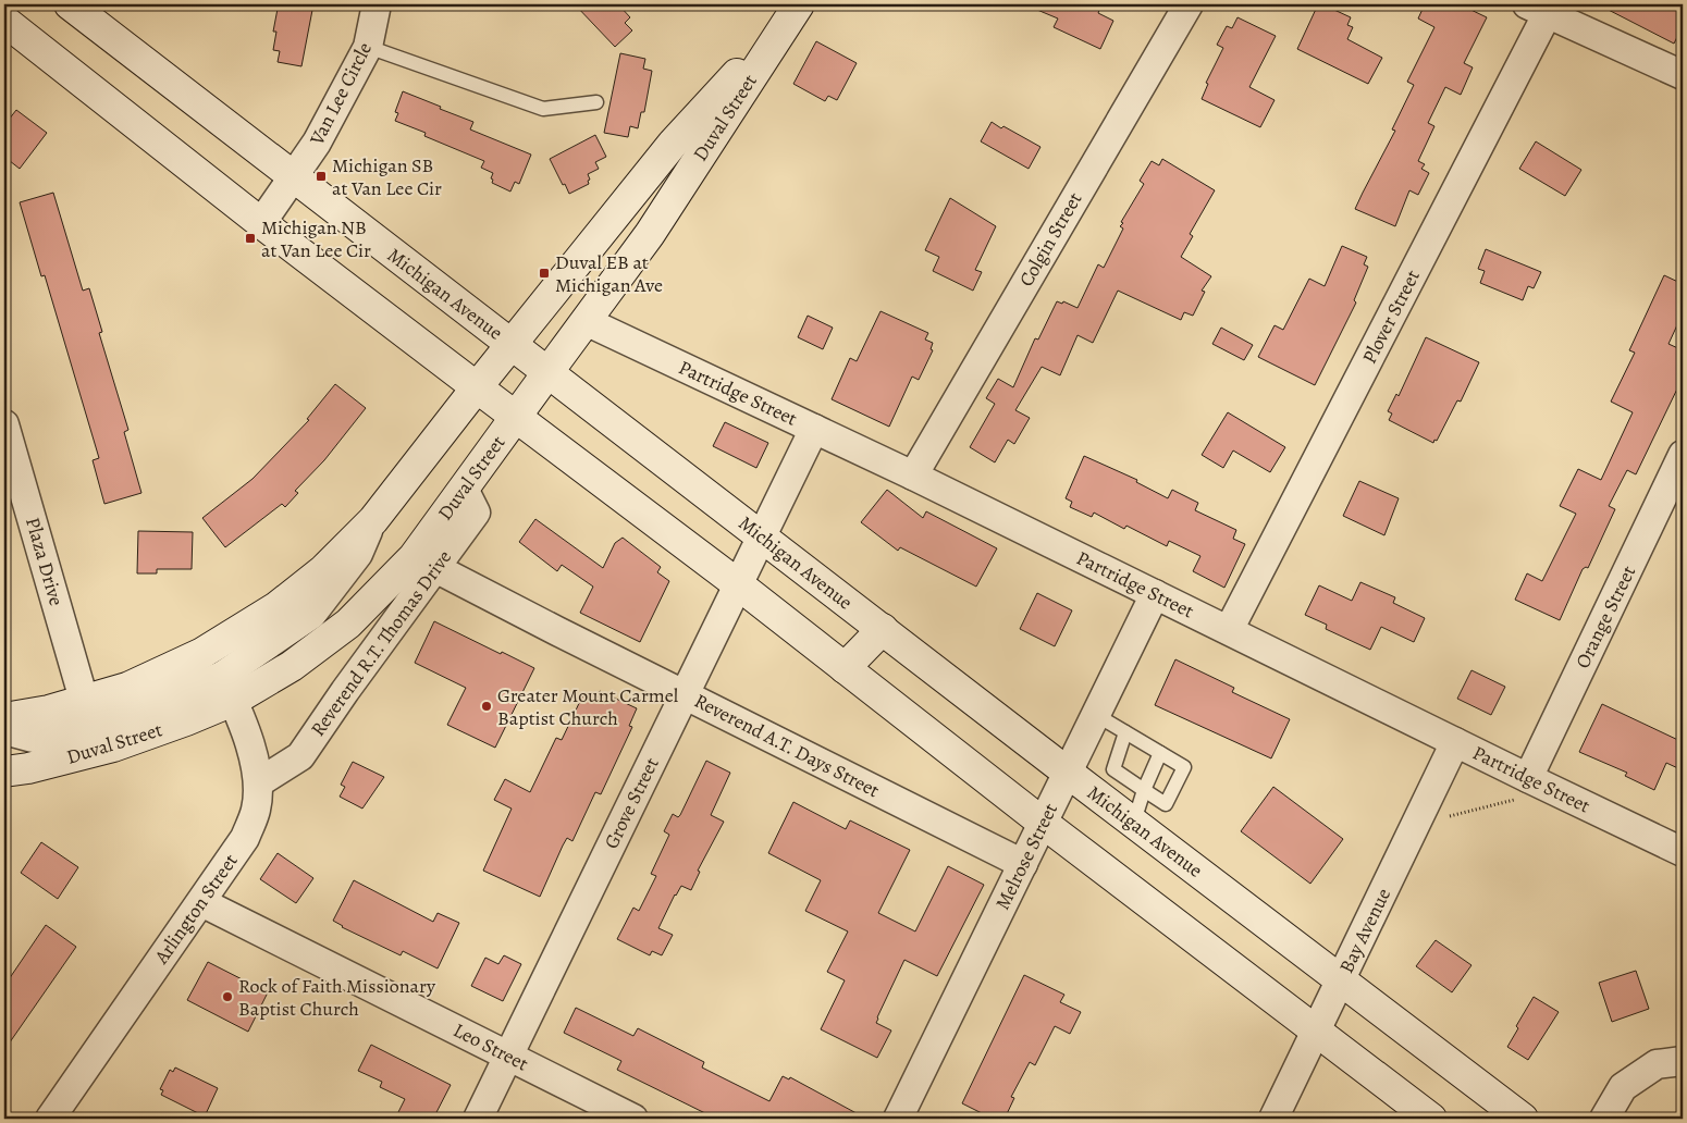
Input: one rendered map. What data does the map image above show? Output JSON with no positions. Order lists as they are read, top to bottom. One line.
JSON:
{"streets":{"main road":["Duval Street","Michigan Avenue"],"street":["Van Lee Circle","Colgin Street","Plover Street","Partridge Street","Plaza Drive","Orange Street","Reverend R.T. Thomas Drive","Reverend A.T. Days Street","Grove Street","Melrose Street","Arlington Street","Bay Avenue","Leo Street"]},"crossings":[["Van Lee Circle","Michigan Avenue"],["Duval Street","Michigan Avenue"],["Duval Street","Partridge Street"],["Duval Street","Plaza Drive"],["Duval Street","Reverend R.T. Thomas Drive"],["Duval Street","Arlington Street"],["Colgin Street","Partridge Street"],["Michigan Avenue","Grove Street"],["Michigan Avenue","Melrose Street"],["Michigan Avenue","Bay Avenue"],["Plover Street","Partridge Street"],["Partridge Street","Orange Street"],["Partridge Street","Grove Street"],["Partridge Street","Melrose Street"],["Partridge Street","Bay Avenue"],["Reverend R.T. Thomas Drive","Reverend A.T. Days Street"],["Reverend R.T. Thomas Drive","Arlington Street"],["Reverend A.T. Days Street","Grove Street"],["Reverend A.T. Days Street","Melrose Street"],["Grove Street","Leo Street"],["Arlington Street","Leo Street"]],"places":{"transit":["Michigan SB at Van Lee Cir","Michigan NB at Van Lee Cir","Duval EB at Michigan Ave"],"other":["Greater Mount Carmel Baptist Church","Rock of Faith Missionary Baptist Church"]}}
